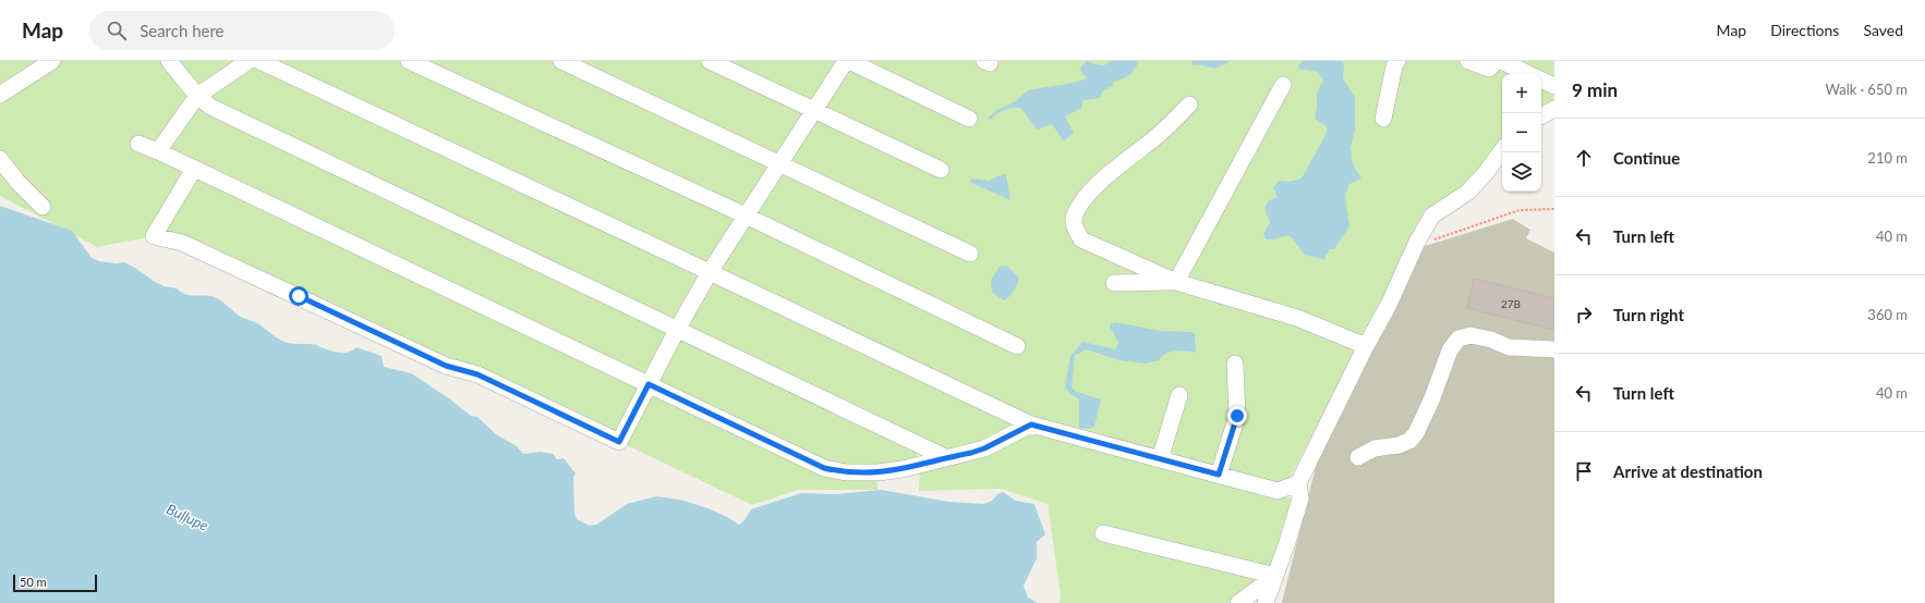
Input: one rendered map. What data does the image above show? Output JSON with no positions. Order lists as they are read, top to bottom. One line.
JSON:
{"water":["Buļļupe"],"house_numbers":["27B"],"scale_bar":"50 m","page":{"header":"Map","search":"Search here","nav":["Map","Directions","Saved"],"heading":["9 min","Walk · 650 m"],"map_buttons":["+","−"],"list":[["Continue","210 m"],["Turn left","40 m"],["Turn right","360 m"],["Turn left","40 m"],"Arrive at destination"],"scale":"50 m"}}
